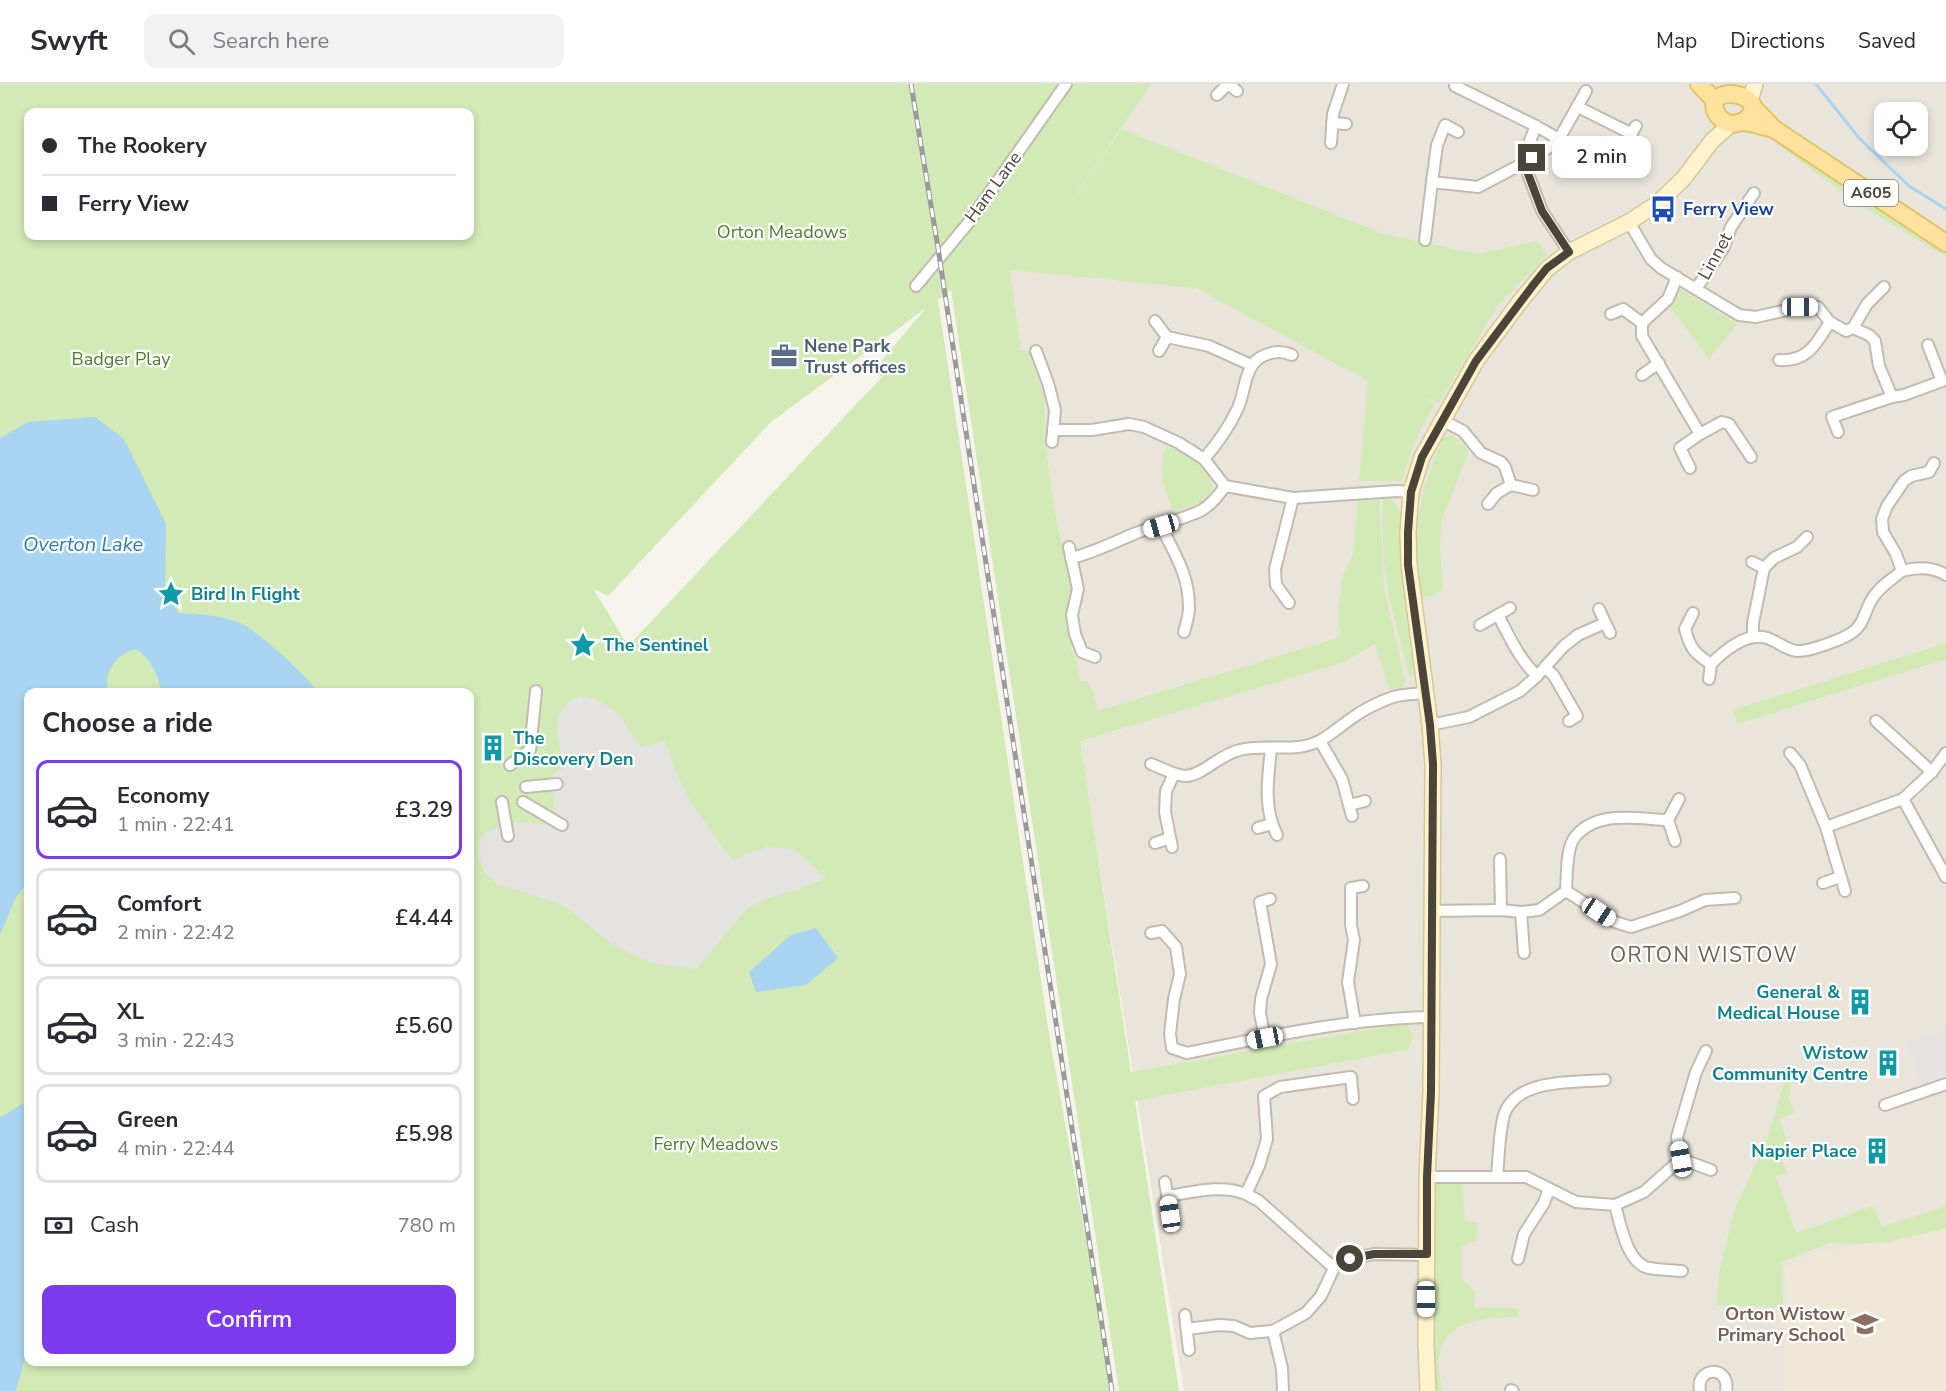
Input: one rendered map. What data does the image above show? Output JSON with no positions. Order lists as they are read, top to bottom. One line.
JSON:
{"streets":{"main road":["A605"],"street":["Ham Lane","Linnet"]},"districts":["ORTON WISTOW"],"water":["Overton Lake"],"parks":["Orton Meadows","Badger Play","Ferry Meadows"],"places":{"bus stop":["Ferry View"],"office":["Nene Park Trust offices"],"place":["Bird In Flight","The Sentinel"],"building":["The Discovery Den","General & Medical House","Wistow Community Centre","Napier Place"],"school or university":["Orton Wistow Primary School"]},"page":{"header":"Swyft","search":"Search here","nav":["Map","Directions","Saved"],"banner":["The Rookery","Ferry View"],"bubble":"2 min","heading":"Choose a ride","list":[{"name":"Economy","note":"1 min · 22:41","value":"£3.29"},{"name":"Comfort","note":"2 min · 22:42","value":"£4.44"},{"name":"XL","note":"3 min · 22:43","value":"£5.60"},{"name":"Green","note":"4 min · 22:44","value":"£5.98"}],"pay":["Cash","780 m"],"buttons":"Confirm"}}
